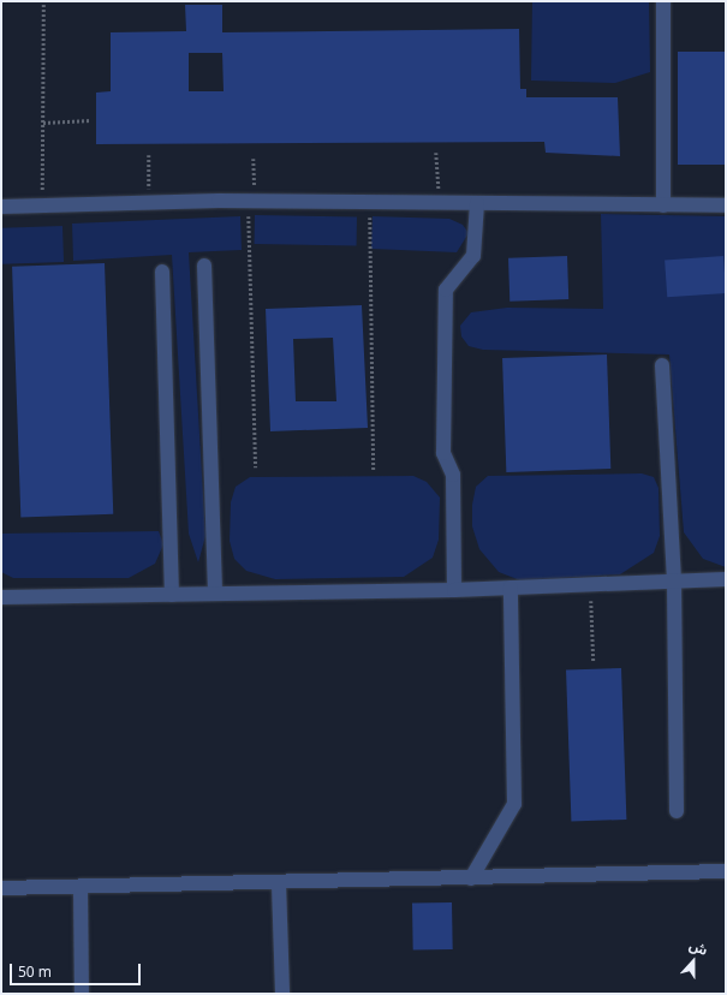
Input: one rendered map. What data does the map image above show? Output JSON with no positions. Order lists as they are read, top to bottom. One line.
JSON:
{"scale_bar":"50 m","north":"top"}
